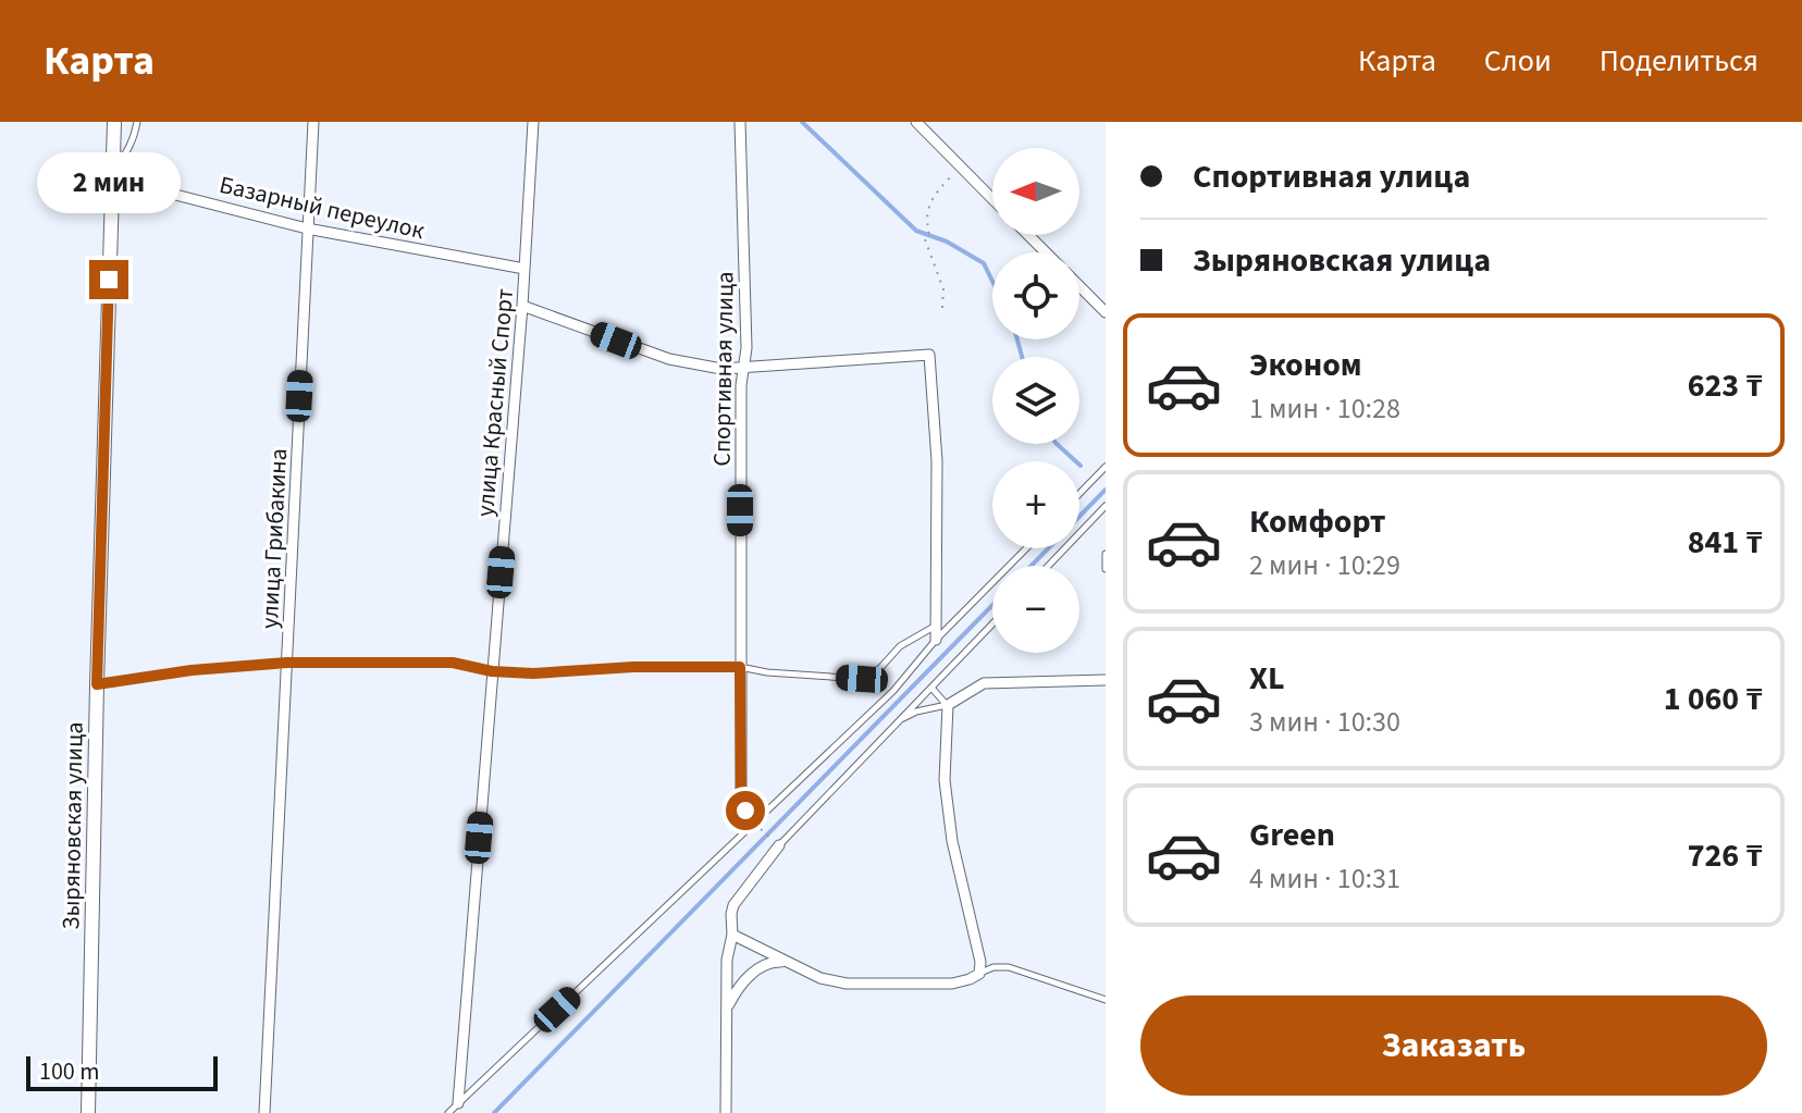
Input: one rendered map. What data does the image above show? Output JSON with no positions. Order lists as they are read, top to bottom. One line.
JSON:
{"streets":{"street":["Базарный переулок","Спортивная улица","улица Красный Спорт","улица Грибакина","Зыряновская улица"]},"crossings":[["Базарный переулок","улица Красный Спорт"],["Базарный переулок","улица Грибакина"],["Базарный переулок","Зыряновская улица"]],"scale_bar":"100 m","north":"left","page":{"header":"Карта","nav":["Карта","Слои","Поделиться"],"banner":["Спортивная улица","Зыряновская улица"],"map_buttons":["+","−"],"bubble":"2 мин","list":[{"name":"Эконом","note":"1 мин · 10:28","value":"623 ₸"},{"name":"Комфорт","note":"2 мин · 10:29","value":"841 ₸"},{"name":"XL","note":"3 мин · 10:30","value":"1 060 ₸"},{"name":"Green","note":"4 мин · 10:31","value":"726 ₸"}],"buttons":"Заказать","scale":"100 m"}}
